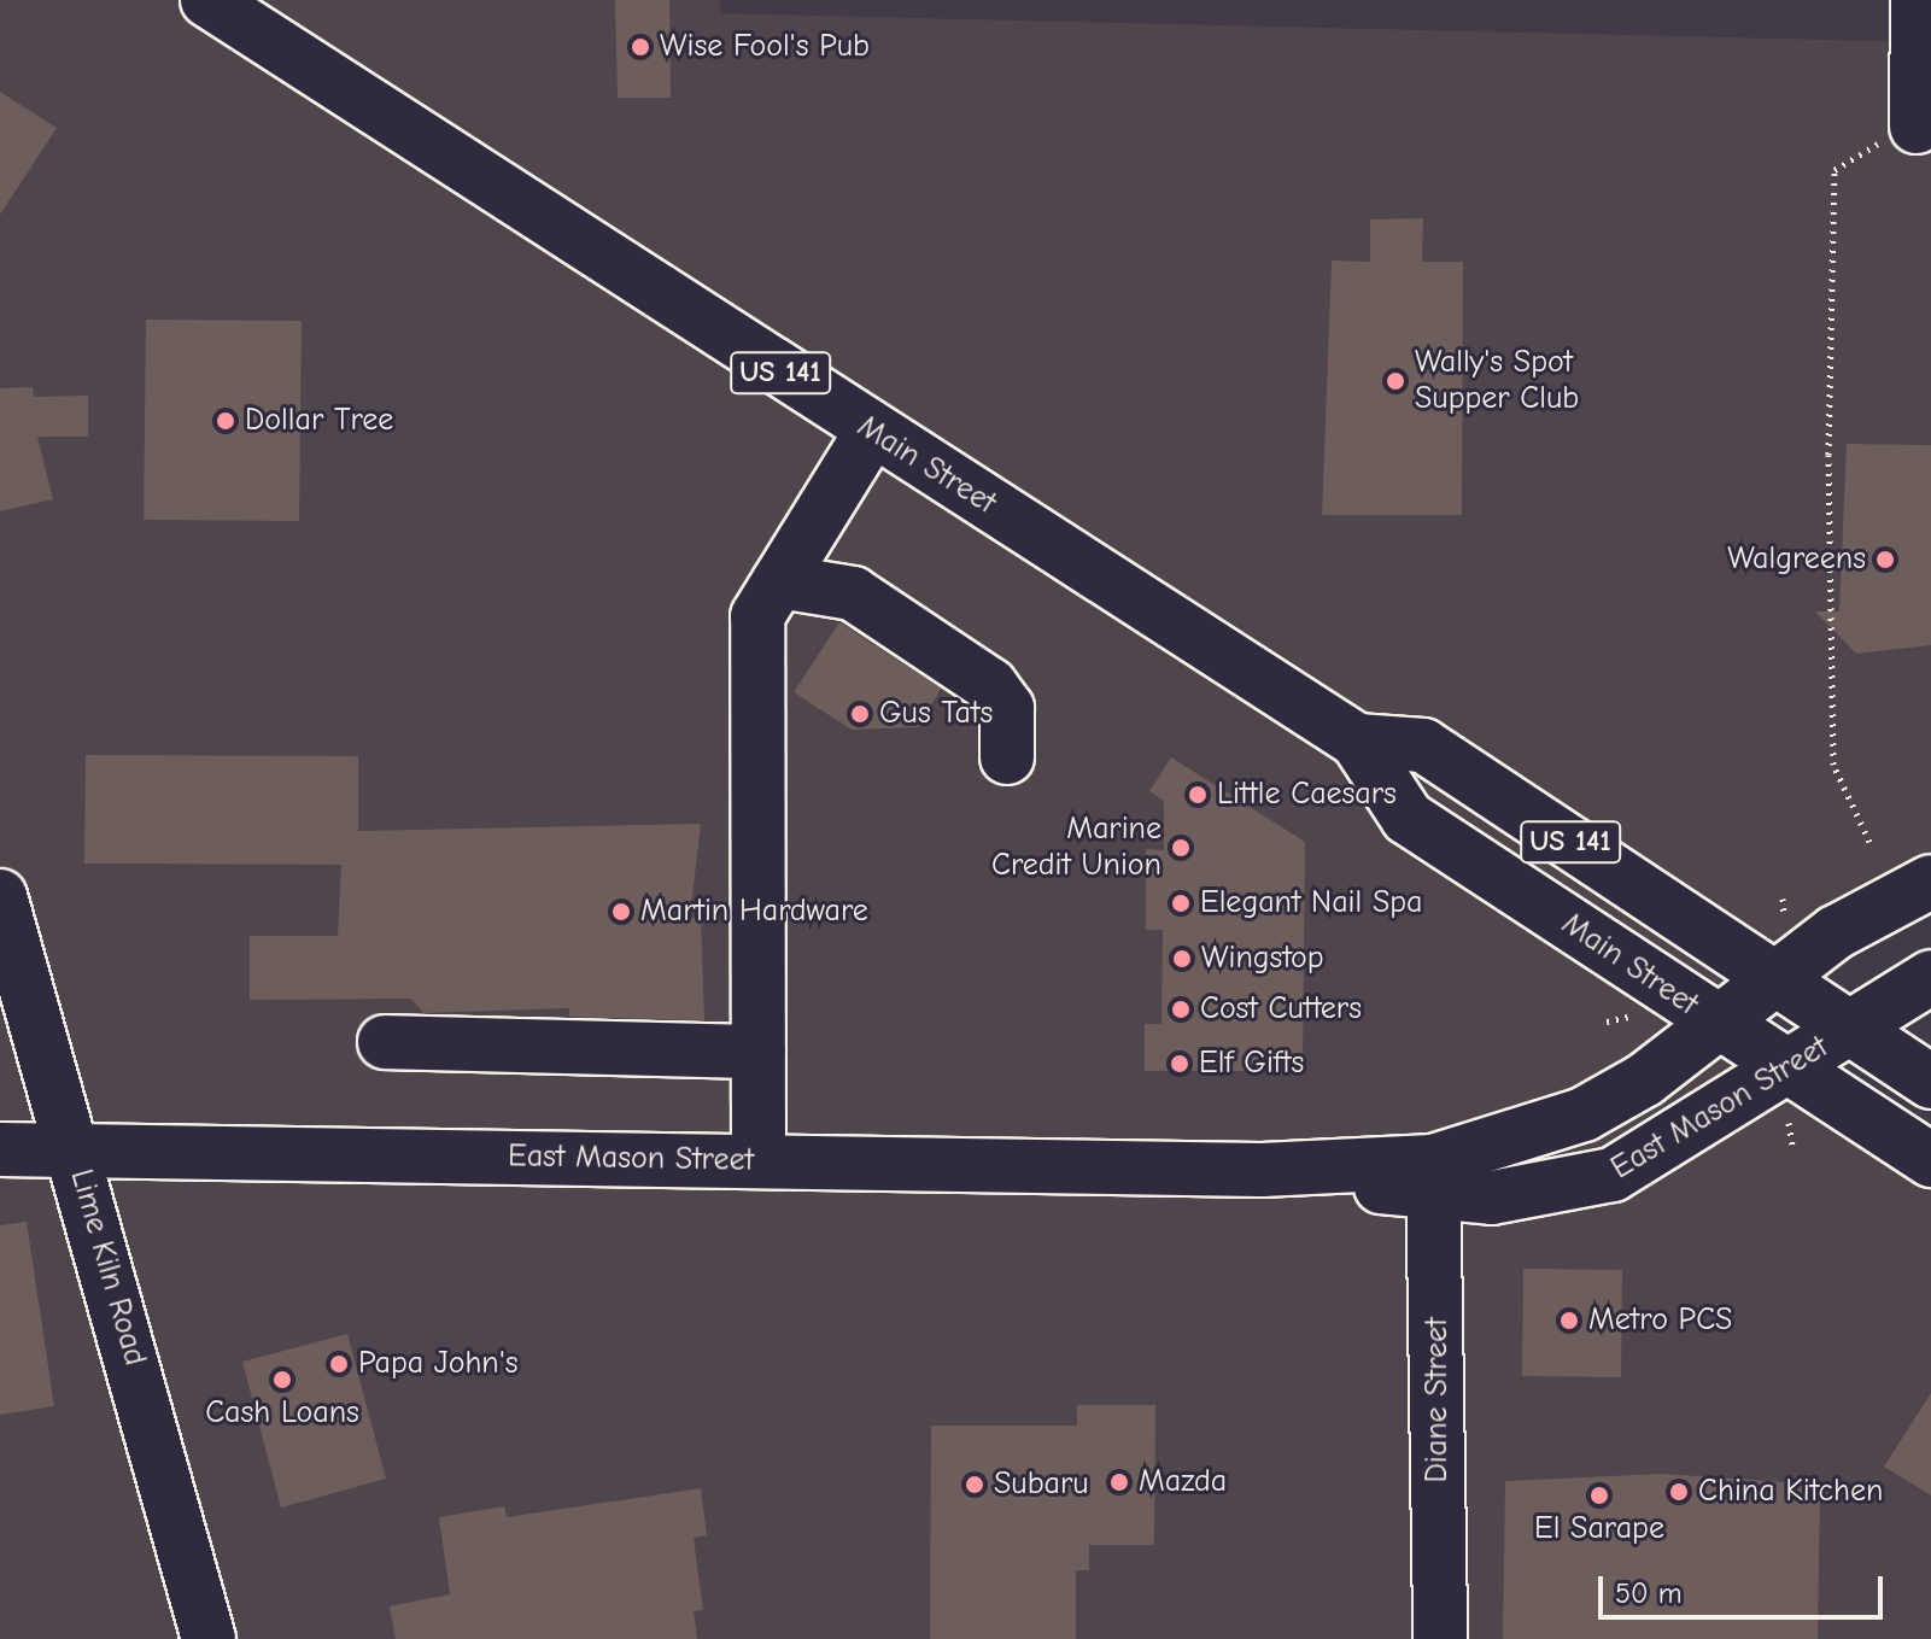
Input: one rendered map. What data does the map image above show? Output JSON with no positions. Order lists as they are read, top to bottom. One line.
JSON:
{"streets":{"main road":["US 141","Main Street","East Mason Street","Lime Kiln Road","Diane Street"]},"crossings":[["Main Street","East Mason Street"],["East Mason Street","Lime Kiln Road"],["East Mason Street","Diane Street"]],"places":["Wise Fool's Pub","Wally's Spot Supper Club","Dollar Tree","Walgreens","Gus Tats","Little Caesars","Marine Credit Union","Elegant Nail Spa","Martin Hardware","Wingstop","Cost Cutters","Elf Gifts","Metro PCS","Papa John's","Cash Loans","Mazda","Subaru","China Kitchen","El Sarape"],"scale_bar":"50 m"}
